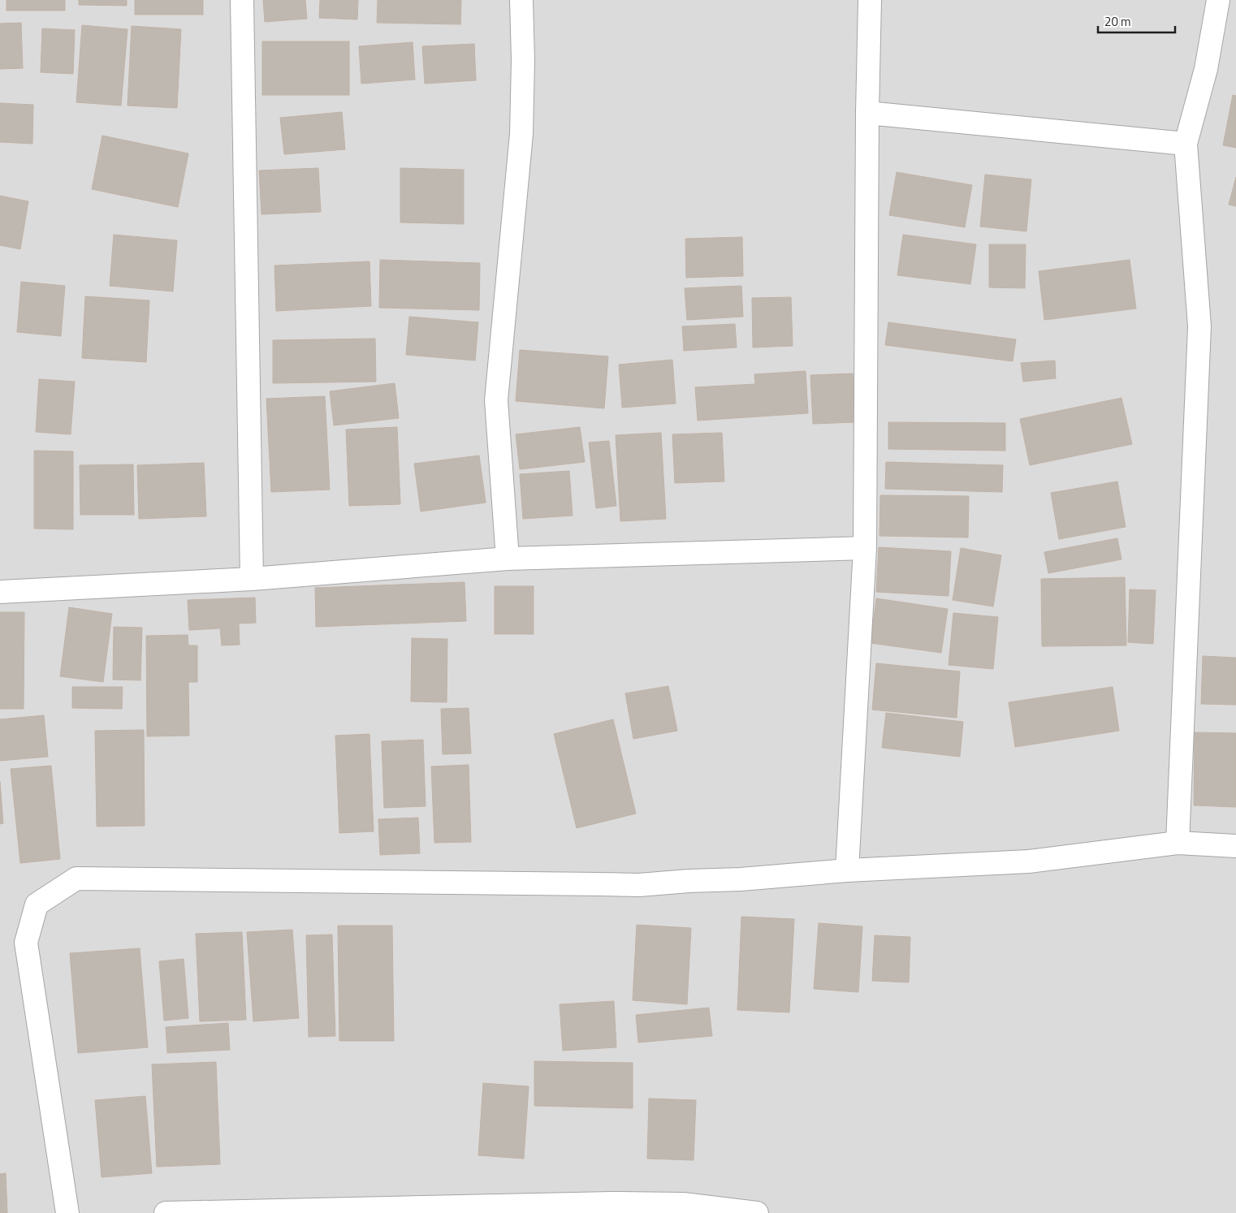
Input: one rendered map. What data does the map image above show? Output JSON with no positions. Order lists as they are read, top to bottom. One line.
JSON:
{"scale_bar":"20 m"}
